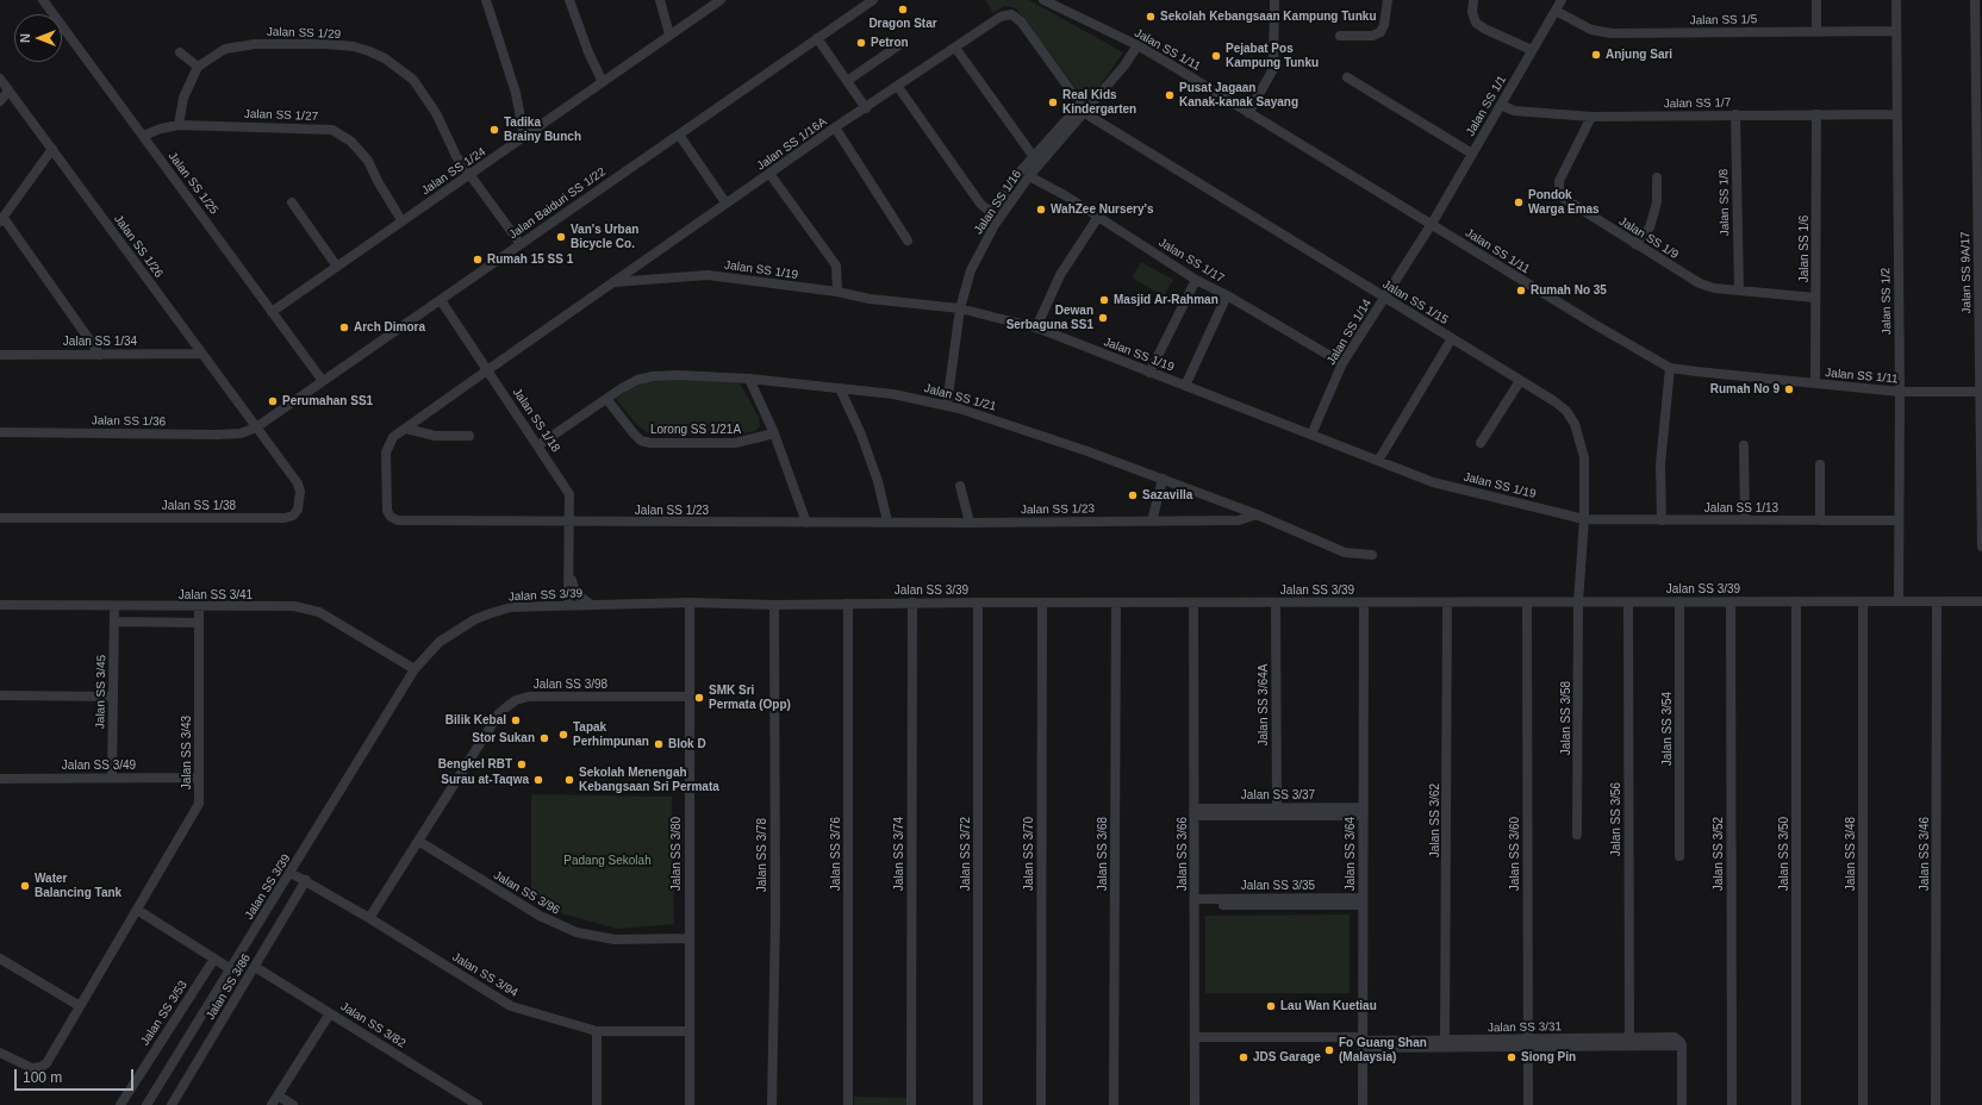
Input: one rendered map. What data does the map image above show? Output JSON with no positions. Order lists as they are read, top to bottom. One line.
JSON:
{"streets":{"street":["Jalan SS 1/5","Jalan SS 1/29","Jalan SS 1/11","Jalan SS 1/7","Jalan SS 1/1","Jalan SS 1/27","Jalan SS 1/16A","Jalan SS 1/24","Jalan SS 1/25","Jalan SS 1/16","Jalan SS 1/8","Jalan Baiduri SS 1/22","Jalan SS 1/9","Jalan SS 1/26","Jalan SS 1/6","Jalan SS 1/17","Jalan SS 1/19","Jalan SS 9A/17","Jalan SS 1/2","Jalan SS 1/15","Jalan SS 1/14","Jalan SS 1/34","Jalan SS 1/21","Jalan SS 1/18","Jalan SS 1/36","Lorong SS 1/21A","Jalan SS 1/38","Jalan SS 1/13","Jalan SS 1/23","Jalan SS 3/39","Jalan SS 3/41","Jalan SS 3/98","Jalan SS 3/45","Jalan SS 3/64A","Jalan SS 3/58","Jalan SS 3/54","Jalan SS 3/43","Jalan SS 3/49","Jalan SS 3/37","Jalan SS 3/56","Jalan SS 3/62","Jalan SS 3/80","Jalan SS 3/76","Jalan SS 3/74","Jalan SS 3/72","Jalan SS 3/70","Jalan SS 3/68","Jalan SS 3/66","Jalan SS 3/64","Jalan SS 3/60","Jalan SS 3/52","Jalan SS 3/50","Jalan SS 3/48","Jalan SS 3/46","Jalan SS 3/78","Jalan SS 3/35","Jalan SS 3/96","Jalan SS 3/94","Jalan SS 3/86","Jalan SS 3/53","Jalan SS 3/82","Jalan SS 3/31"]},"crossings":[["Jalan SS 1/5","Jalan SS 1/1"],["Jalan SS 1/5","Jalan SS 1/2"],["Jalan SS 1/29","Jalan SS 1/24"],["Jalan SS 1/29","Jalan Baiduri SS 1/22"],["Jalan SS 1/11","Jalan SS 1/1"],["Jalan SS 1/11","Jalan SS 1/16"],["Jalan SS 1/11","Jalan SS 1/6"],["Jalan SS 1/11","Jalan SS 9A/17"],["Jalan SS 1/11","Jalan SS 1/2"],["Jalan SS 1/11","Jalan SS 1/14"],["Jalan SS 1/7","Jalan SS 1/1"],["Jalan SS 1/7","Jalan SS 1/8"],["Jalan SS 1/7","Jalan SS 1/9"],["Jalan SS 1/7","Jalan SS 1/6"],["Jalan SS 1/7","Jalan SS 1/2"],["Jalan SS 1/1","Jalan SS 1/14"],["Jalan SS 1/27","Jalan SS 1/24"],["Jalan SS 1/27","Jalan SS 1/25"],["Jalan SS 1/16A","Jalan SS 1/16"],["Jalan SS 1/16A","Jalan SS 1/19"],["Jalan SS 1/16A","Jalan SS 1/15"],["Jalan SS 1/16A","Jalan SS 1/18"],["Jalan SS 1/16A","Jalan SS 1/23"],["Jalan SS 1/24","Jalan SS 1/25"],["Jalan SS 1/25","Jalan Baiduri SS 1/22"],["Jalan SS 1/16","Jalan SS 1/17"],["Jalan SS 1/16","Jalan SS 1/19"],["Jalan SS 1/16","Jalan SS 1/15"],["Jalan SS 1/16","Jalan SS 1/21"],["Jalan SS 1/8","Jalan SS 1/9"],["Jalan Baiduri SS 1/22","Jalan SS 1/26"],["Jalan Baiduri SS 1/22","Jalan SS 1/18"],["Jalan Baiduri SS 1/22","Jalan SS 1/36"],["Jalan Baiduri SS 1/22","Jalan SS 1/38"],["Jalan SS 1/9","Jalan SS 1/6"],["Jalan SS 1/26","Jalan SS 1/34"],["Jalan SS 1/26","Jalan SS 1/36"],["Jalan SS 1/26","Jalan SS 1/38"],["Jalan SS 1/17","Jalan SS 1/14"],["Jalan SS 1/19","Jalan SS 1/15"],["Jalan SS 1/19","Jalan SS 1/14"],["Jalan SS 1/19","Jalan SS 1/13"],["Jalan SS 1/2","Jalan SS 1/13"],["Jalan SS 1/2","Jalan SS 3/39"],["Jalan SS 1/15","Jalan SS 1/14"],["Jalan SS 1/15","Jalan SS 1/13"],["Jalan SS 1/15","Jalan SS 3/39"],["Jalan SS 1/15","Jalan SS 3/58"],["Jalan SS 1/21","Jalan SS 1/18"],["Jalan SS 1/21","Lorong SS 1/21A"],["Jalan SS 1/21","Jalan SS 1/23"],["Jalan SS 1/18","Jalan SS 1/23"],["Jalan SS 1/18","Jalan SS 3/39"],["Jalan SS 1/36","Jalan SS 1/38"],["Jalan SS 3/39","Jalan SS 3/41"],["Jalan SS 3/39","Jalan SS 3/64A"],["Jalan SS 3/39","Jalan SS 3/58"],["Jalan SS 3/39","Jalan SS 3/54"],["Jalan SS 3/39","Jalan SS 3/56"],["Jalan SS 3/39","Jalan SS 3/62"],["Jalan SS 3/39","Jalan SS 3/80"],["Jalan SS 3/39","Jalan SS 3/76"],["Jalan SS 3/39","Jalan SS 3/74"],["Jalan SS 3/39","Jalan SS 3/72"],["Jalan SS 3/39","Jalan SS 3/70"],["Jalan SS 3/39","Jalan SS 3/68"],["Jalan SS 3/39","Jalan SS 3/66"],["Jalan SS 3/39","Jalan SS 3/64"],["Jalan SS 3/39","Jalan SS 3/60"],["Jalan SS 3/39","Jalan SS 3/52"],["Jalan SS 3/39","Jalan SS 3/50"],["Jalan SS 3/39","Jalan SS 3/48"],["Jalan SS 3/39","Jalan SS 3/46"],["Jalan SS 3/39","Jalan SS 3/78"],["Jalan SS 3/39","Jalan SS 3/94"],["Jalan SS 3/41","Jalan SS 3/45"],["Jalan SS 3/41","Jalan SS 3/43"],["Jalan SS 3/98","Jalan SS 3/80"],["Jalan SS 3/98","Jalan SS 3/96"],["Jalan SS 3/98","Jalan SS 3/94"],["Jalan SS 3/45","Jalan SS 3/49"],["Jalan SS 3/64A","Jalan SS 3/37"],["Jalan SS 3/43","Jalan SS 3/49"],["Jalan SS 3/37","Jalan SS 3/66"],["Jalan SS 3/37","Jalan SS 3/64"],["Jalan SS 3/56","Jalan SS 3/31"],["Jalan SS 3/62","Jalan SS 3/31"],["Jalan SS 3/80","Jalan SS 3/96"],["Jalan SS 3/80","Jalan SS 3/94"],["Jalan SS 3/66","Jalan SS 3/35"],["Jalan SS 3/64","Jalan SS 3/35"],["Jalan SS 3/64","Jalan SS 3/31"],["Jalan SS 3/60","Jalan SS 3/31"],["Jalan SS 3/94","Jalan SS 3/86"],["Jalan SS 3/86","Jalan SS 3/82"]],"parks":["Padang Sekolah"],"places":["Dragon Star","Sekolah Kebangsaan Kampung Tunku","Petron","Anjung Sari","Pejabat Pos Kampung Tunku","Pusat Jagaan Kanak-kanak Sayang","Real Kids Kindergarten","Tadika Brainy Bunch","Pondok Warga Emas","WahZee Nursery's","Van's Urban Bicycle Co.","Rumah 15 SS 1","Rumah No 35","Masjid Ar-Rahman","Dewan Serbaguna SS1","Arch Dimora","Rumah No 9","Perumahan SS1","Sazavilla","SMK Sri Permata (Opp)","Bilik Kebal","Tapak Perhimpunan","Stor Sukan","Blok D","Bengkel RBT","Surau at-Taqwa","Sekolah Menengah Kebangsaan Sri Permata","Water Balancing Tank","Lau Wan Kuetiau","Fo Guang Shan (Malaysia)","JDS Garage","Siong Pin"],"scale_bar":"100 m","north":"left"}
